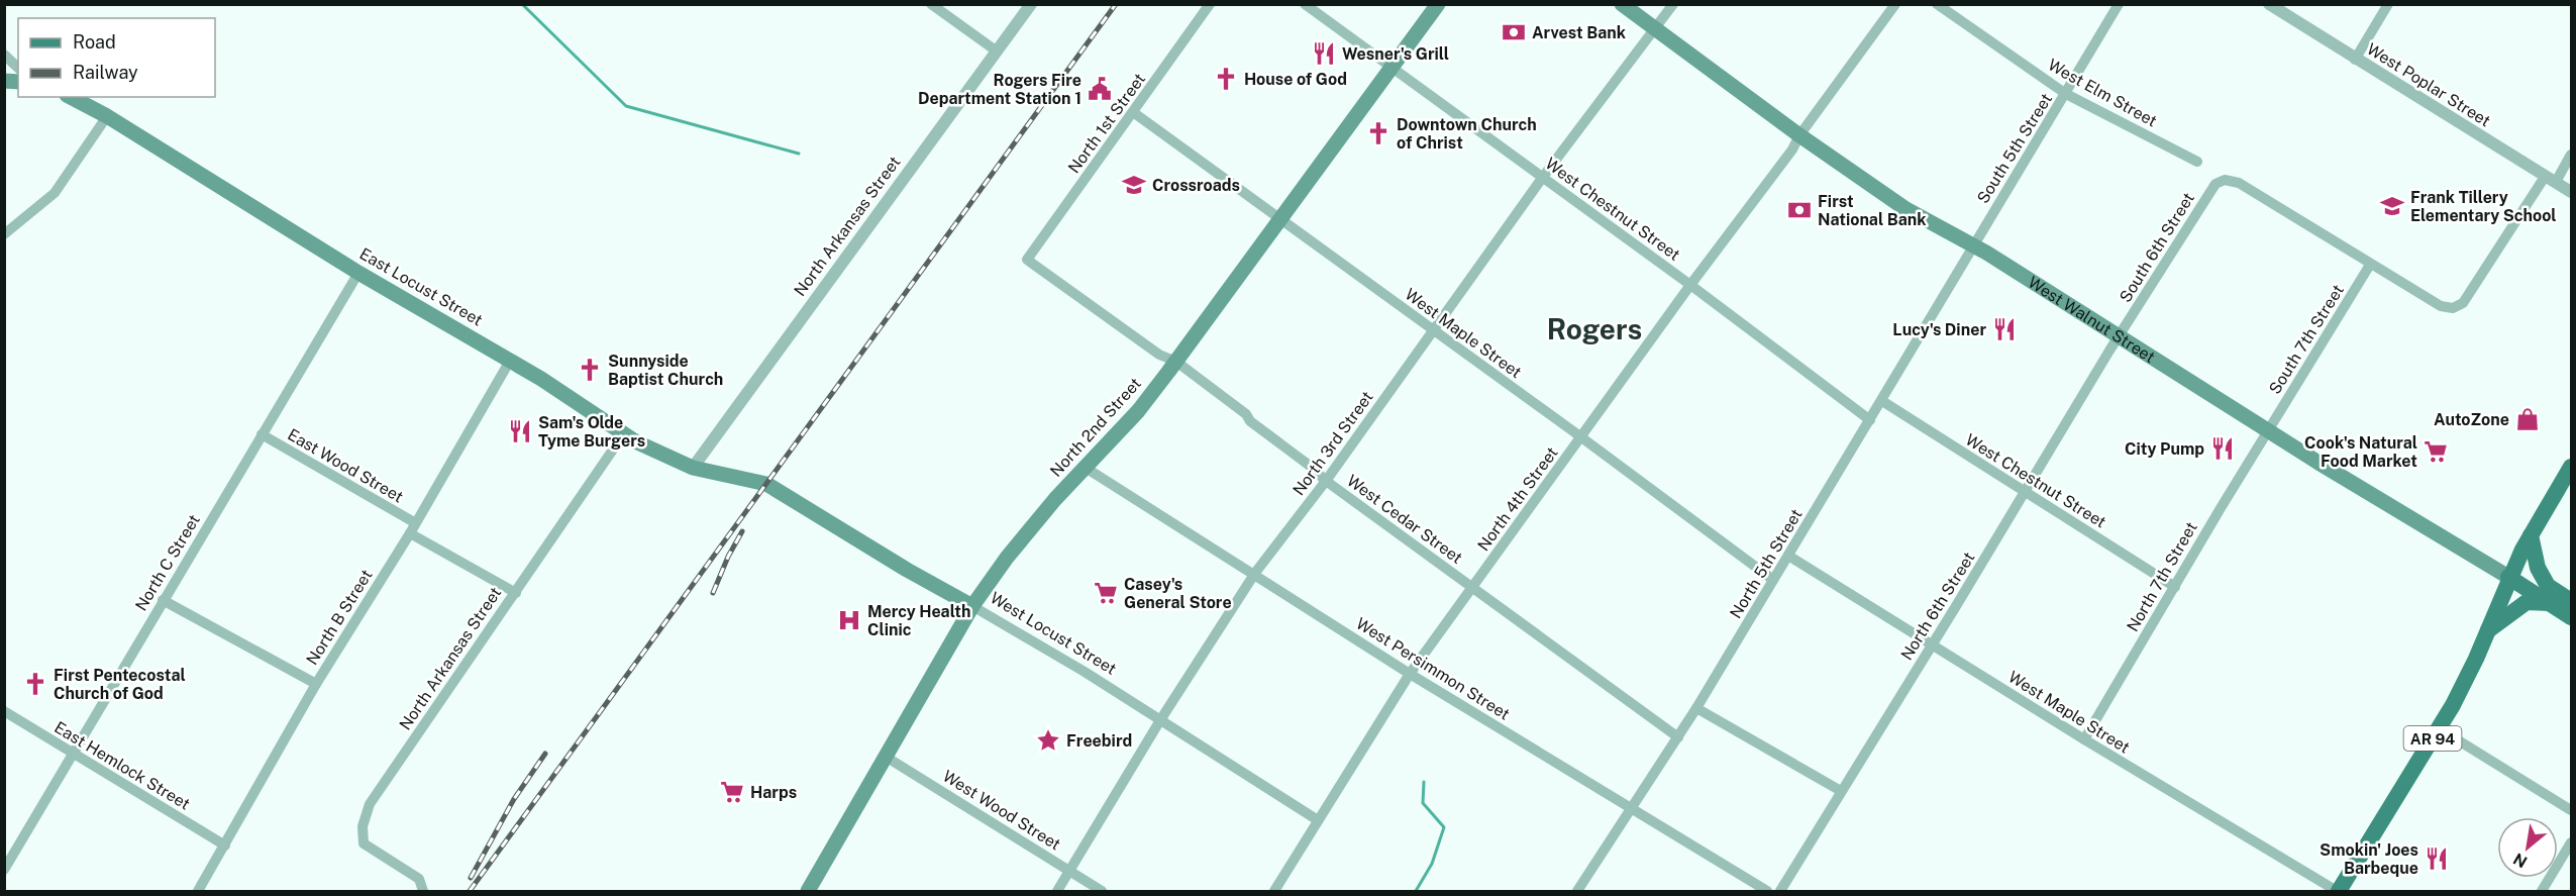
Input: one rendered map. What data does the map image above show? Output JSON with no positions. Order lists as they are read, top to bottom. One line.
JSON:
{"streets":{"main road":["East Locust Street","West Walnut Street","North 2nd Street","West Locust Street","AR 94"],"street":["West Poplar Street","West Elm Street","North 1st Street","South 5th Street","West Chestnut Street","North Arkansas Street","South 6th Street","West Maple Street","South 7th Street","North 3rd Street","East Wood Street","North 4th Street","West Cedar Street","North C Street","North 5th Street","North 7th Street","North 6th Street","North B Street","West Persimmon Street","East Hemlock Street","West Wood Street"]},"crossings":[["West Elm Street","South 5th Street"],["North 1st Street","West Maple Street"],["North 1st Street","West Cedar Street"],["South 5th Street","West Walnut Street"],["South 5th Street","North 5th Street"],["West Chestnut Street","North 2nd Street"],["West Chestnut Street","North 3rd Street"],["West Chestnut Street","North 4th Street"],["West Chestnut Street","North 5th Street"],["West Chestnut Street","North 7th Street"],["West Chestnut Street","North 6th Street"],["North Arkansas Street","East Locust Street"],["North Arkansas Street","East Wood Street"],["South 6th Street","West Walnut Street"],["South 6th Street","South 7th Street"],["South 6th Street","North 6th Street"],["East Locust Street","North C Street"],["East Locust Street","North B Street"],["East Locust Street","West Locust Street"],["West Walnut Street","South 7th Street"],["West Walnut Street","North 3rd Street"],["West Walnut Street","North 4th Street"],["West Walnut Street","North 5th Street"],["West Walnut Street","North 7th Street"],["West Walnut Street","North 6th Street"],["West Walnut Street","AR 94"],["West Maple Street","North 2nd Street"],["West Maple Street","North 3rd Street"],["West Maple Street","North 4th Street"],["West Maple Street","North 5th Street"],["West Maple Street","North 7th Street"],["West Maple Street","North 6th Street"],["West Maple Street","AR 94"],["South 7th Street","North 7th Street"],["North 2nd Street","West Cedar Street"],["North 2nd Street","West Locust Street"],["North 2nd Street","West Persimmon Street"],["North 2nd Street","West Wood Street"],["North 3rd Street","West Cedar Street"],["North 3rd Street","West Locust Street"],["North 3rd Street","West Persimmon Street"],["North 3rd Street","West Wood Street"],["East Wood Street","North C Street"],["East Wood Street","North B Street"],["North 4th Street","West Cedar Street"],["North 4th Street","West Locust Street"],["North 4th Street","West Persimmon Street"],["West Cedar Street","North 5th Street"],["North C Street","East Hemlock Street"],["North 5th Street","West Persimmon Street"],["North B Street","East Hemlock Street"]],"districts":["Rogers"],"places":{"bank":["Arvest Bank","First National Bank"],"restaurant":["Wesner's Grill","Lucy's Diner","Sam's Olde Tyme Burgers","City Pump","Smokin' Joes Barbeque"],"church":["House of God","Downtown Church of Christ","Sunnyside Baptist Church","First Pentecostal Church of God"],"public building":["Rogers Fire Department Station 1"],"school or university":["Crossroads","Frank Tillery Elementary School"],"shop":["AutoZone"],"supermarket":["Cook's Natural Food Market","Casey's General Store","Harps"],"hospital":["Mercy Health Clinic"],"place":["Freebird"]},"legend":["Road","Railway"],"north":"bottom left"}
